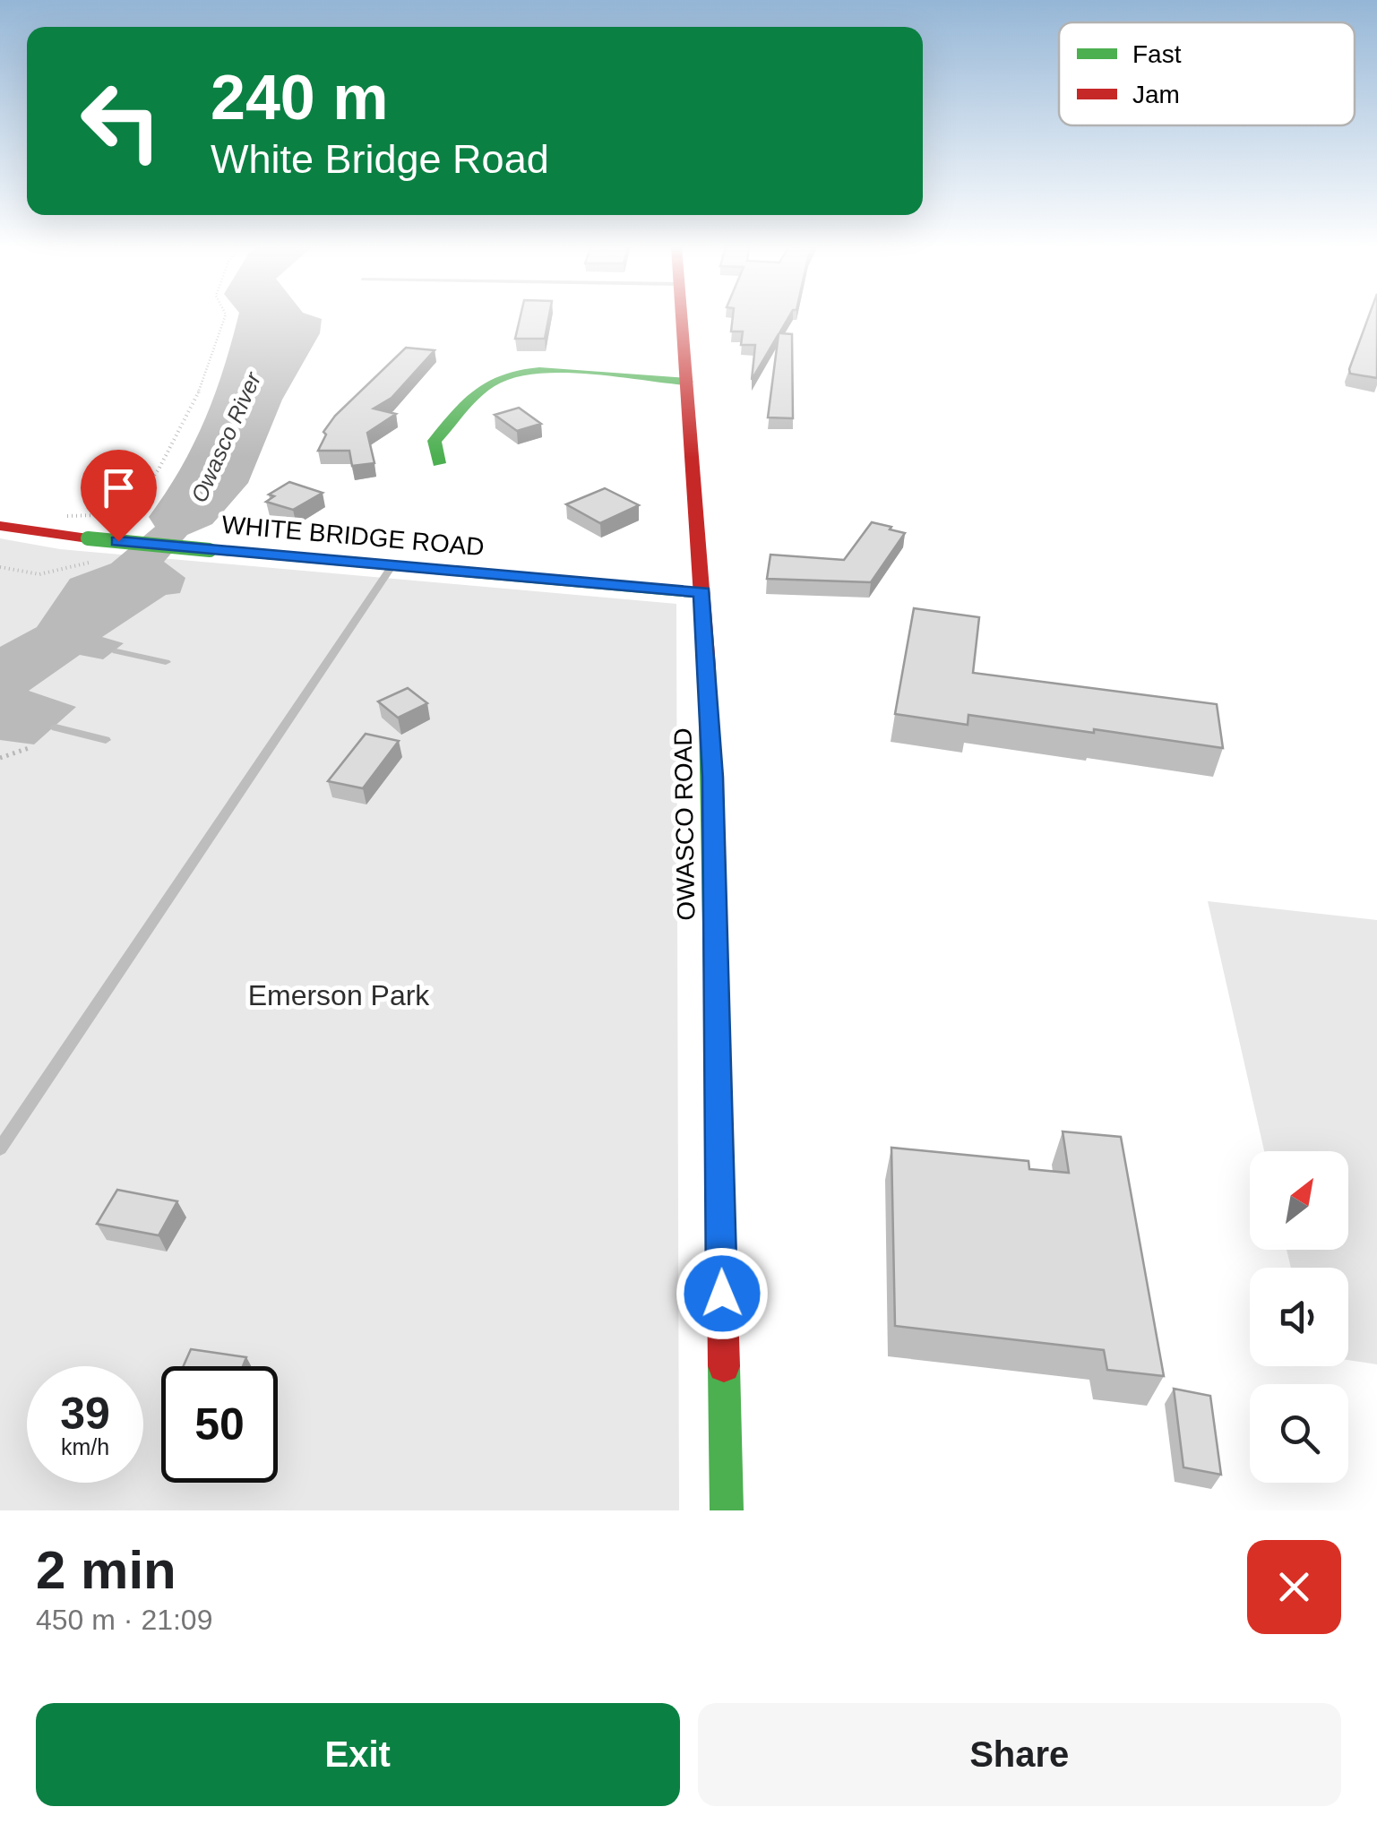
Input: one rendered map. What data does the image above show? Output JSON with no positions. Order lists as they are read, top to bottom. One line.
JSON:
{"streets":{"main road":["WHITE BRIDGE ROAD","OWASCO ROAD"]},"crossings":[["WHITE BRIDGE ROAD","OWASCO ROAD"]],"water":["Owasco River"],"parks":["Emerson Park"],"legend":["Fast","Jam"],"north":"top right","page":{"turn":["240 m","White Bridge Road"],"speed":"39 km/h","limit":"50","heading":["2 min","450 m · 21:09"],"buttons":["Exit","Share"]}}
